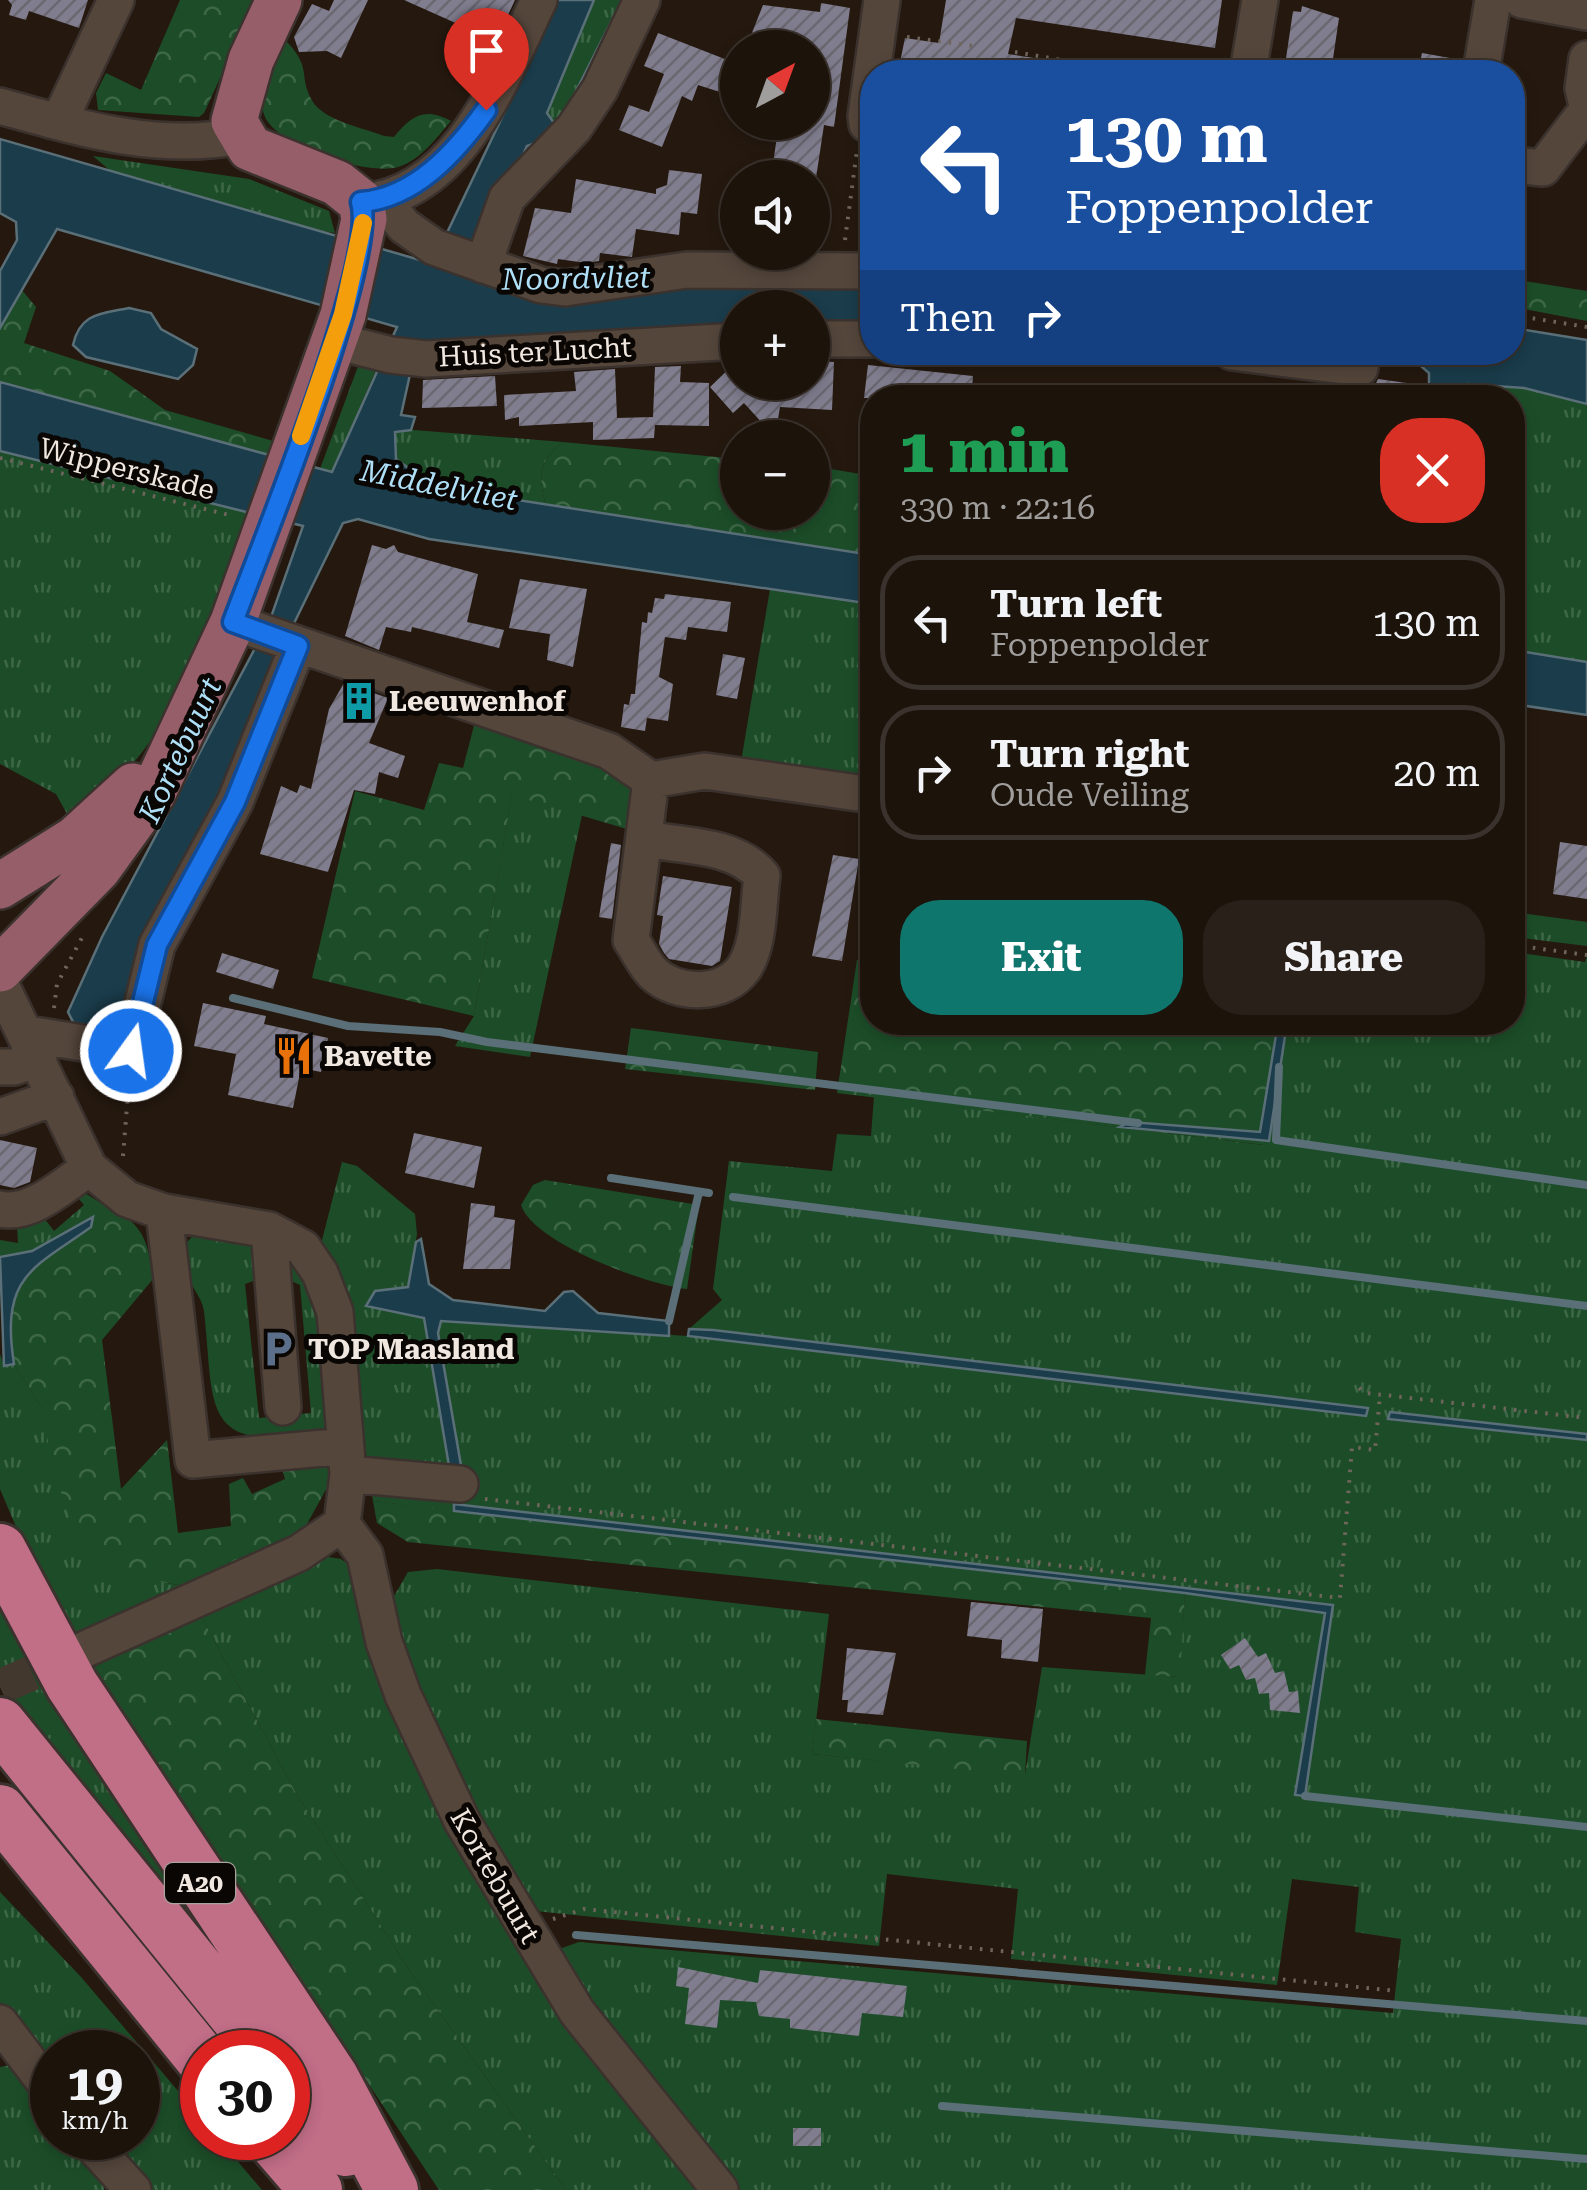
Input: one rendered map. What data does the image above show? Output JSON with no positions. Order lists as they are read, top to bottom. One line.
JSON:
{"streets":{"highway":["A20"],"street":["Huis ter Lucht","Kortebuurt"],"path":["Wipperskade"]},"water":["Noordvliet","Middelvliet","Kortebuurt"],"places":{"building":["Leeuwenhof"],"restaurant":["Bavette"],"parking":["TOP Maasland"]},"north":"top right","page":{"map_buttons":["+","−"],"turn":["130 m","Foppenpolder"],"then":"Then","heading":["1 min","330 m · 22:16"],"list":[{"name":"Turn left","note":"Foppenpolder","value":"130 m"},{"name":"Turn right","note":"Oude Veiling","value":"20 m"}],"buttons":["Exit","Share"],"speed":"19 km/h","limit":"30"}}
